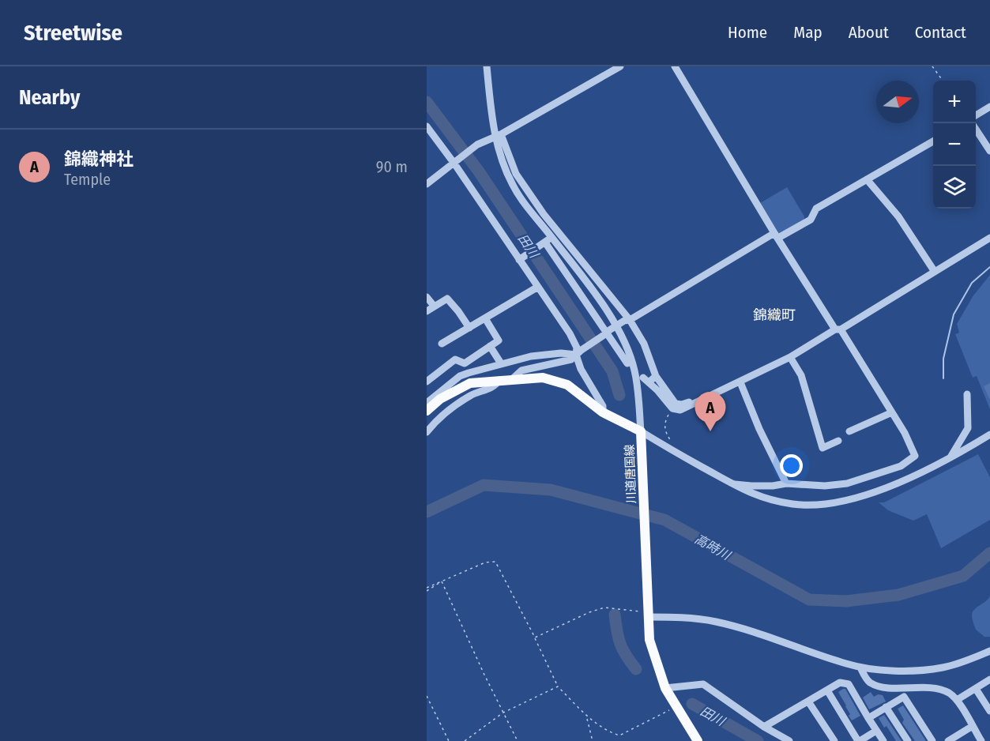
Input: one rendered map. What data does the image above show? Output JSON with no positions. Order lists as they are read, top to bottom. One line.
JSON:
{"streets":{"main road":["川道唐国線"]},"districts":["錦織町"],"water":["田川","高時川"],"north":"right","page":{"header":"Streetwise","nav":["Home","Map","About","Contact"],"heading":"Nearby","map_buttons":["+","−"],"list":[{"mark":"A","name":"錦織神社","note":"Temple","value":"90 m"}],"pins":"A"}}
